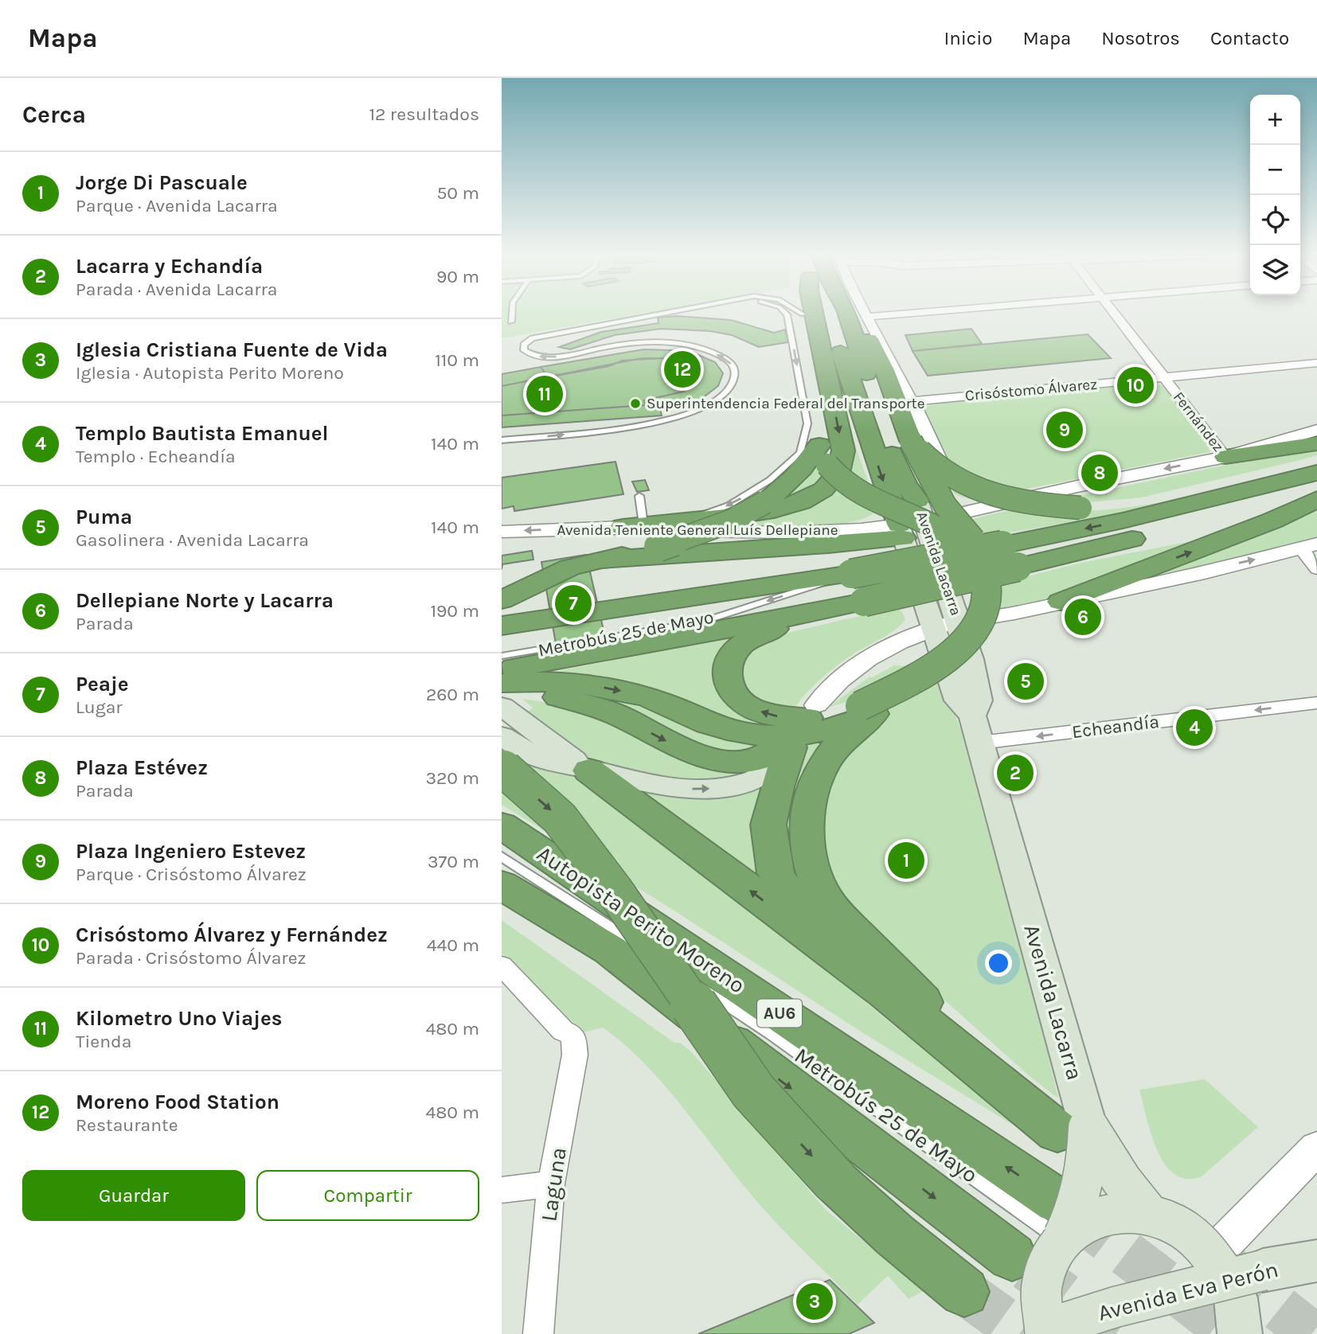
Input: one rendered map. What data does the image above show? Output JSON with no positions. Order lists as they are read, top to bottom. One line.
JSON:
{"streets":{"highway":["Autopista Perito Moreno","AU6"],"main road":["Avenida Lacarra","Avenida Eva Perón"],"street":["Crisóstomo Álvarez","Fernández","Avenida Teniente General Luís Dellepiane","Echeandía","Laguna"],"lane":["Metrobús 25 de Mayo"]},"crossings":[["Crisóstomo Álvarez","Fernández"],["Crisóstomo Álvarez","Avenida Lacarra"],["Fernández","Avenida Teniente General Luís Dellepiane"],["Avenida Teniente General Luís Dellepiane","Avenida Lacarra"],["Avenida Lacarra","Metrobús 25 de Mayo"],["Avenida Lacarra","Echeandía"],["Avenida Lacarra","Autopista Perito Moreno"],["Avenida Lacarra","Avenida Eva Perón"],["Metrobús 25 de Mayo","Autopista Perito Moreno"]],"places":["Superintendencia Federal del Transporte"],"page":{"header":"Mapa","nav":["Inicio","Mapa","Nosotros","Contacto"],"heading":["Cerca","12 resultados"],"map_buttons":["+","−"],"list":[{"mark":"1","name":"Jorge Di Pascuale","note":"Parque · Avenida Lacarra","value":"50 m"},{"mark":"2","name":"Lacarra y Echandía","note":"Parada · Avenida Lacarra","value":"90 m"},{"mark":"3","name":"Iglesia Cristiana Fuente de Vida","note":"Iglesia · Autopista Perito Moreno","value":"110 m"},{"mark":"4","name":"Templo Bautista Emanuel","note":"Templo · Echeandía","value":"140 m"},{"mark":"5","name":"Puma","note":"Gasolinera · Avenida Lacarra","value":"140 m"},{"mark":"6","name":"Dellepiane Norte y Lacarra","note":"Parada","value":"190 m"},{"mark":"7","name":"Peaje","note":"Lugar","value":"260 m"},{"mark":"8","name":"Plaza Estévez","note":"Parada","value":"320 m"},{"mark":"9","name":"Plaza Ingeniero Estevez","note":"Parque · Crisóstomo Álvarez","value":"370 m"},{"mark":"10","name":"Crisóstomo Álvarez y Fernández","note":"Parada · Crisóstomo Álvarez","value":"440 m"},{"mark":"11","name":"Kilometro Uno Viajes","note":"Tienda","value":"480 m"},{"mark":"12","name":"Moreno Food Station","note":"Restaurante","value":"480 m"}],"pins":["12","10","11","9","8","7","6","5","4","2","1","3"],"buttons":["Guardar","Compartir"]}}
